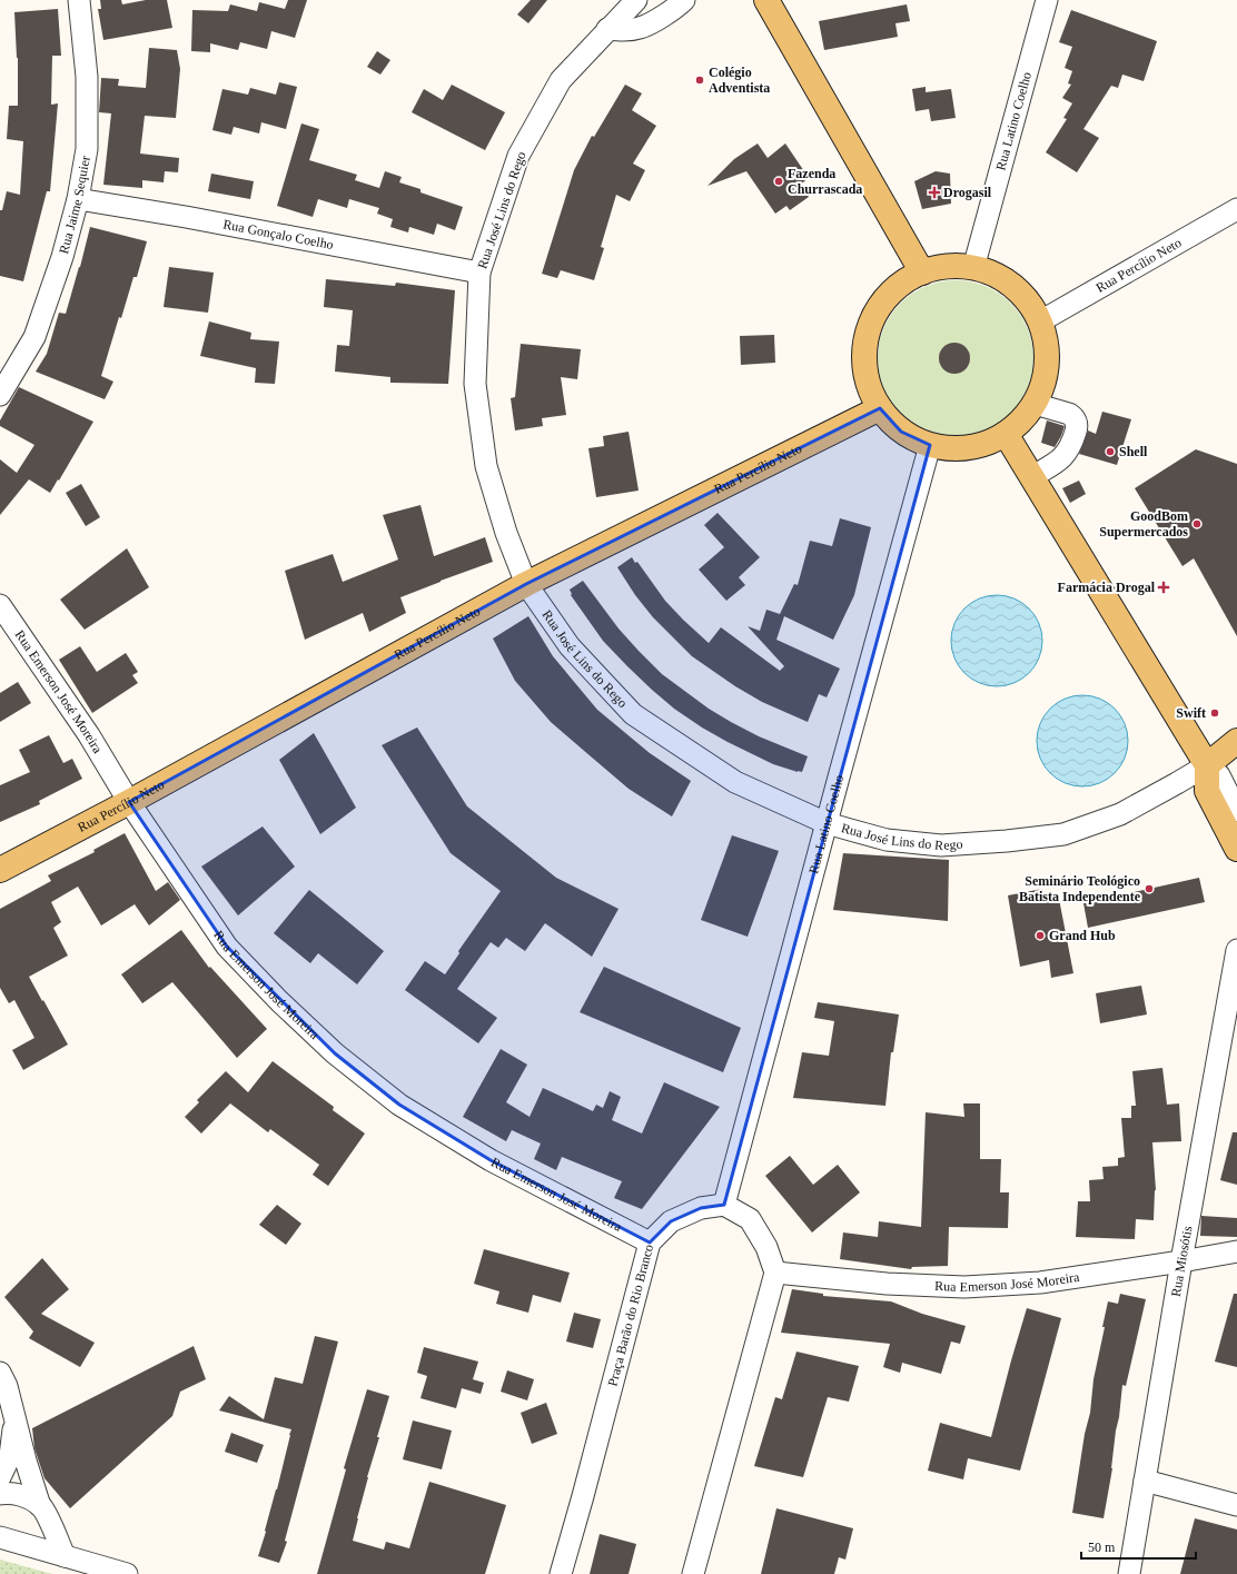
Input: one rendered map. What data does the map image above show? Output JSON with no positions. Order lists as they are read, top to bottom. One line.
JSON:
{"streets":{"main road":["Rua José Lins do Rego","Rua Percílio Neto"],"street":["Rua Latino Coelho","Rua Jaime Sequier","Rua Gonçalo Coelho","Rua Emerson José Moreira","Rua Miosótis","Praça Barão do Rio Branco"]},"crossings":[["Rua Latino Coelho","Rua José Lins do Rego"],["Rua Latino Coelho","Praça Barão do Rio Branco"],["Rua Jaime Sequier","Rua Gonçalo Coelho"],["Rua José Lins do Rego","Rua Gonçalo Coelho"],["Rua José Lins do Rego","Rua Percílio Neto"],["Rua Percílio Neto","Rua Emerson José Moreira"],["Rua Emerson José Moreira","Rua Miosótis"],["Rua Emerson José Moreira","Praça Barão do Rio Branco"]],"places":{"other":["Colégio Adventista","Fazenda Churrascada","Shell","GoodBom Supermercados","Swift","Seminário Teológico Batista Independente","Grand Hub"],"health":["Drogasil","Farmácia Drogal"]},"scale_bar":"50 m"}
